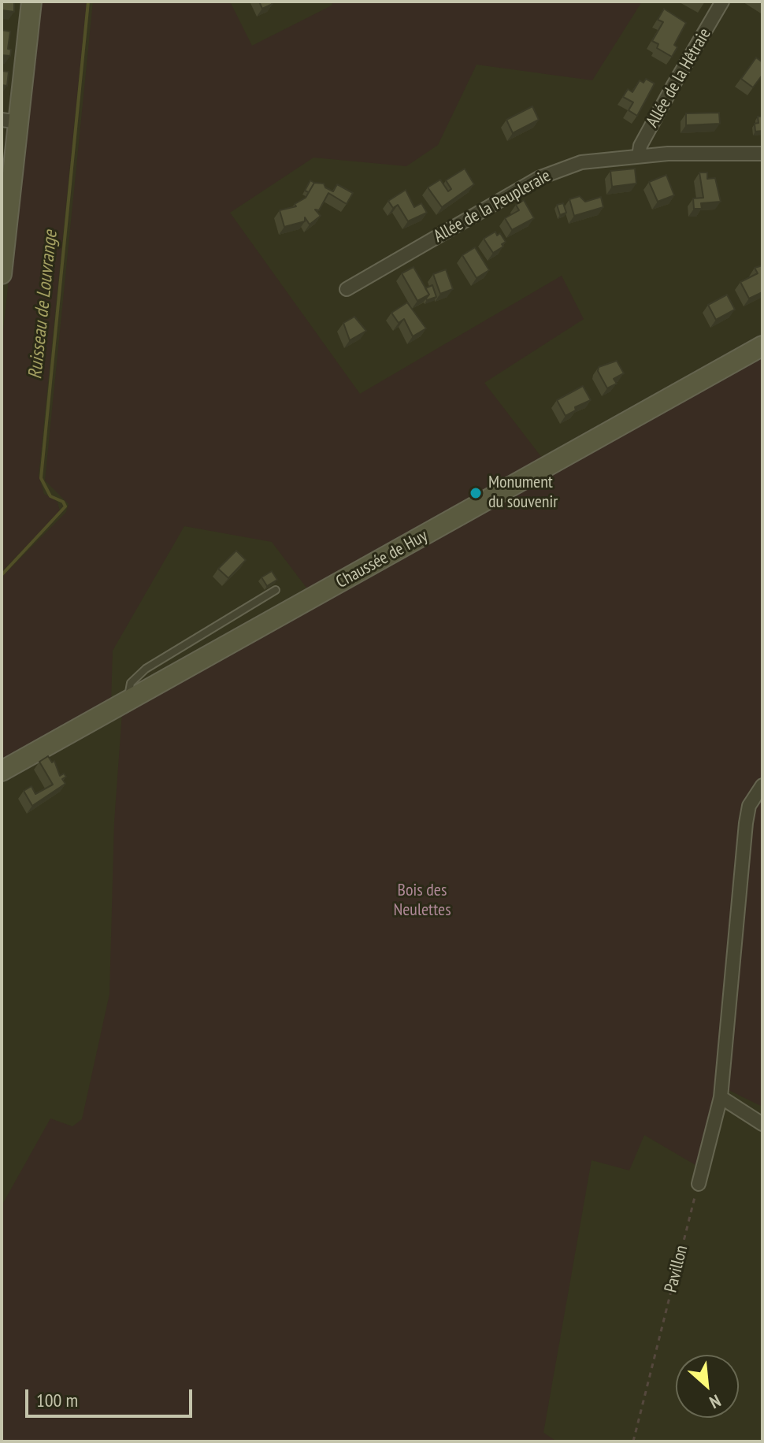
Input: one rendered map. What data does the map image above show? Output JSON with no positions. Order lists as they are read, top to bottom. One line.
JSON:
{"streets":{"main road":["Chaussée de Huy"],"street":["Allée de la Hêtraie","Allée de la Peupleraie"],"path":["Pavillon"]},"crossings":[["Allée de la Hêtraie","Allée de la Peupleraie"]],"water":["Ruisseau de Louvrange"],"parks":["Bois des Neulettes"],"places":["Monument du souvenir"],"scale_bar":"100 m","north":"bottom right"}
